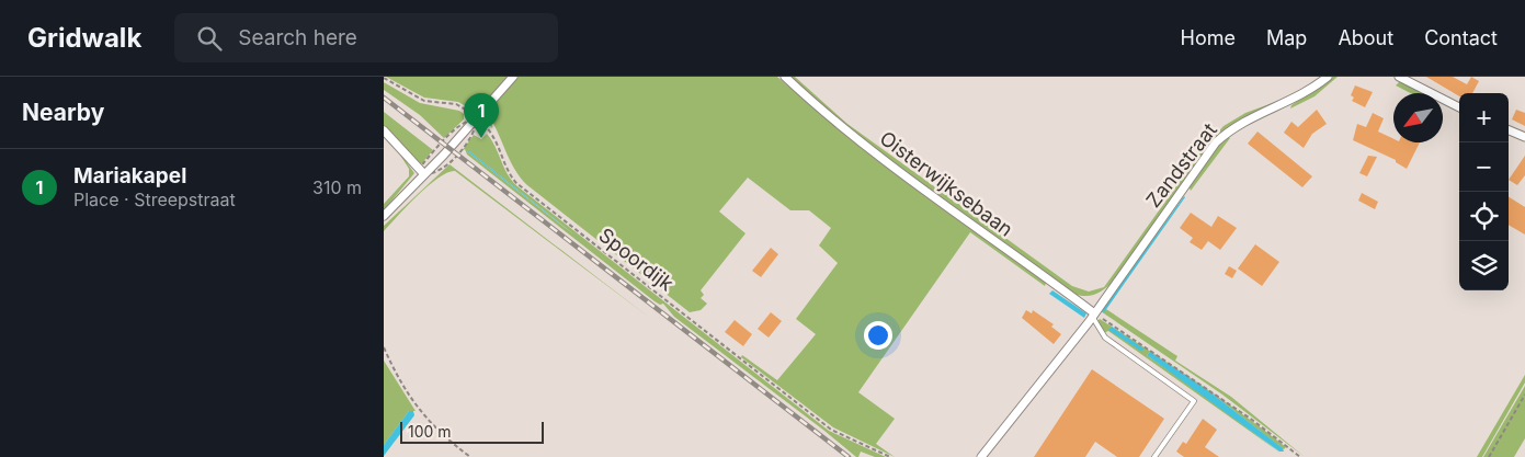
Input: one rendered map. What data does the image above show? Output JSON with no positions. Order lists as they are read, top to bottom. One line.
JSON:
{"streets":{"street":["Zandstraat","Oisterwijksebaan"],"path":["Spoordijk"]},"crossings":[["Zandstraat","Oisterwijksebaan"]],"scale_bar":"100 m","north":"bottom left","page":{"header":"Gridwalk","search":"Search here","nav":["Home","Map","About","Contact"],"heading":"Nearby","map_buttons":["+","−"],"pins":"1","list":[{"mark":"1","name":"Mariakapel","note":"Place · Streepstraat","value":"310 m"}],"scale":"100 m"}}
